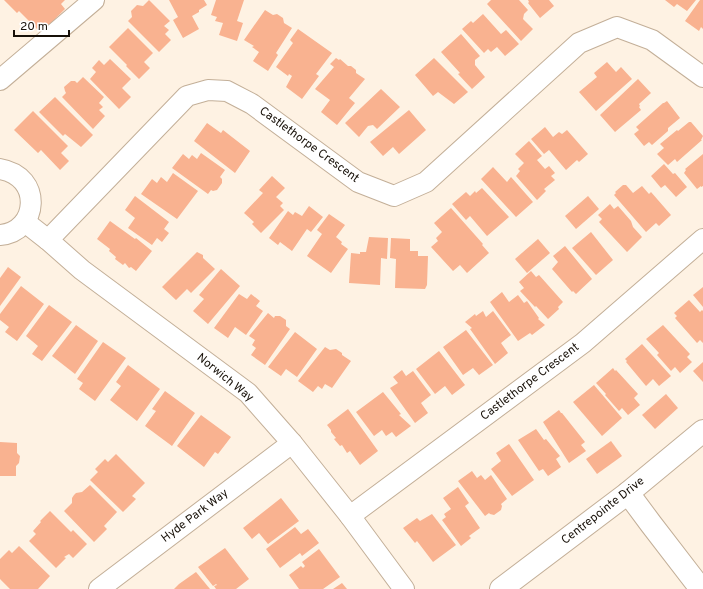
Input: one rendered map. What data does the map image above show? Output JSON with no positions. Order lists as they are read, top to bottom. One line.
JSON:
{"streets":{"street":["Castlethorpe Crescent","Norwich Way","Centrepointe Drive","Hyde Park Way"]},"crossings":[["Castlethorpe Crescent","Norwich Way"],["Norwich Way","Hyde Park Way"]],"scale_bar":"20 m"}
